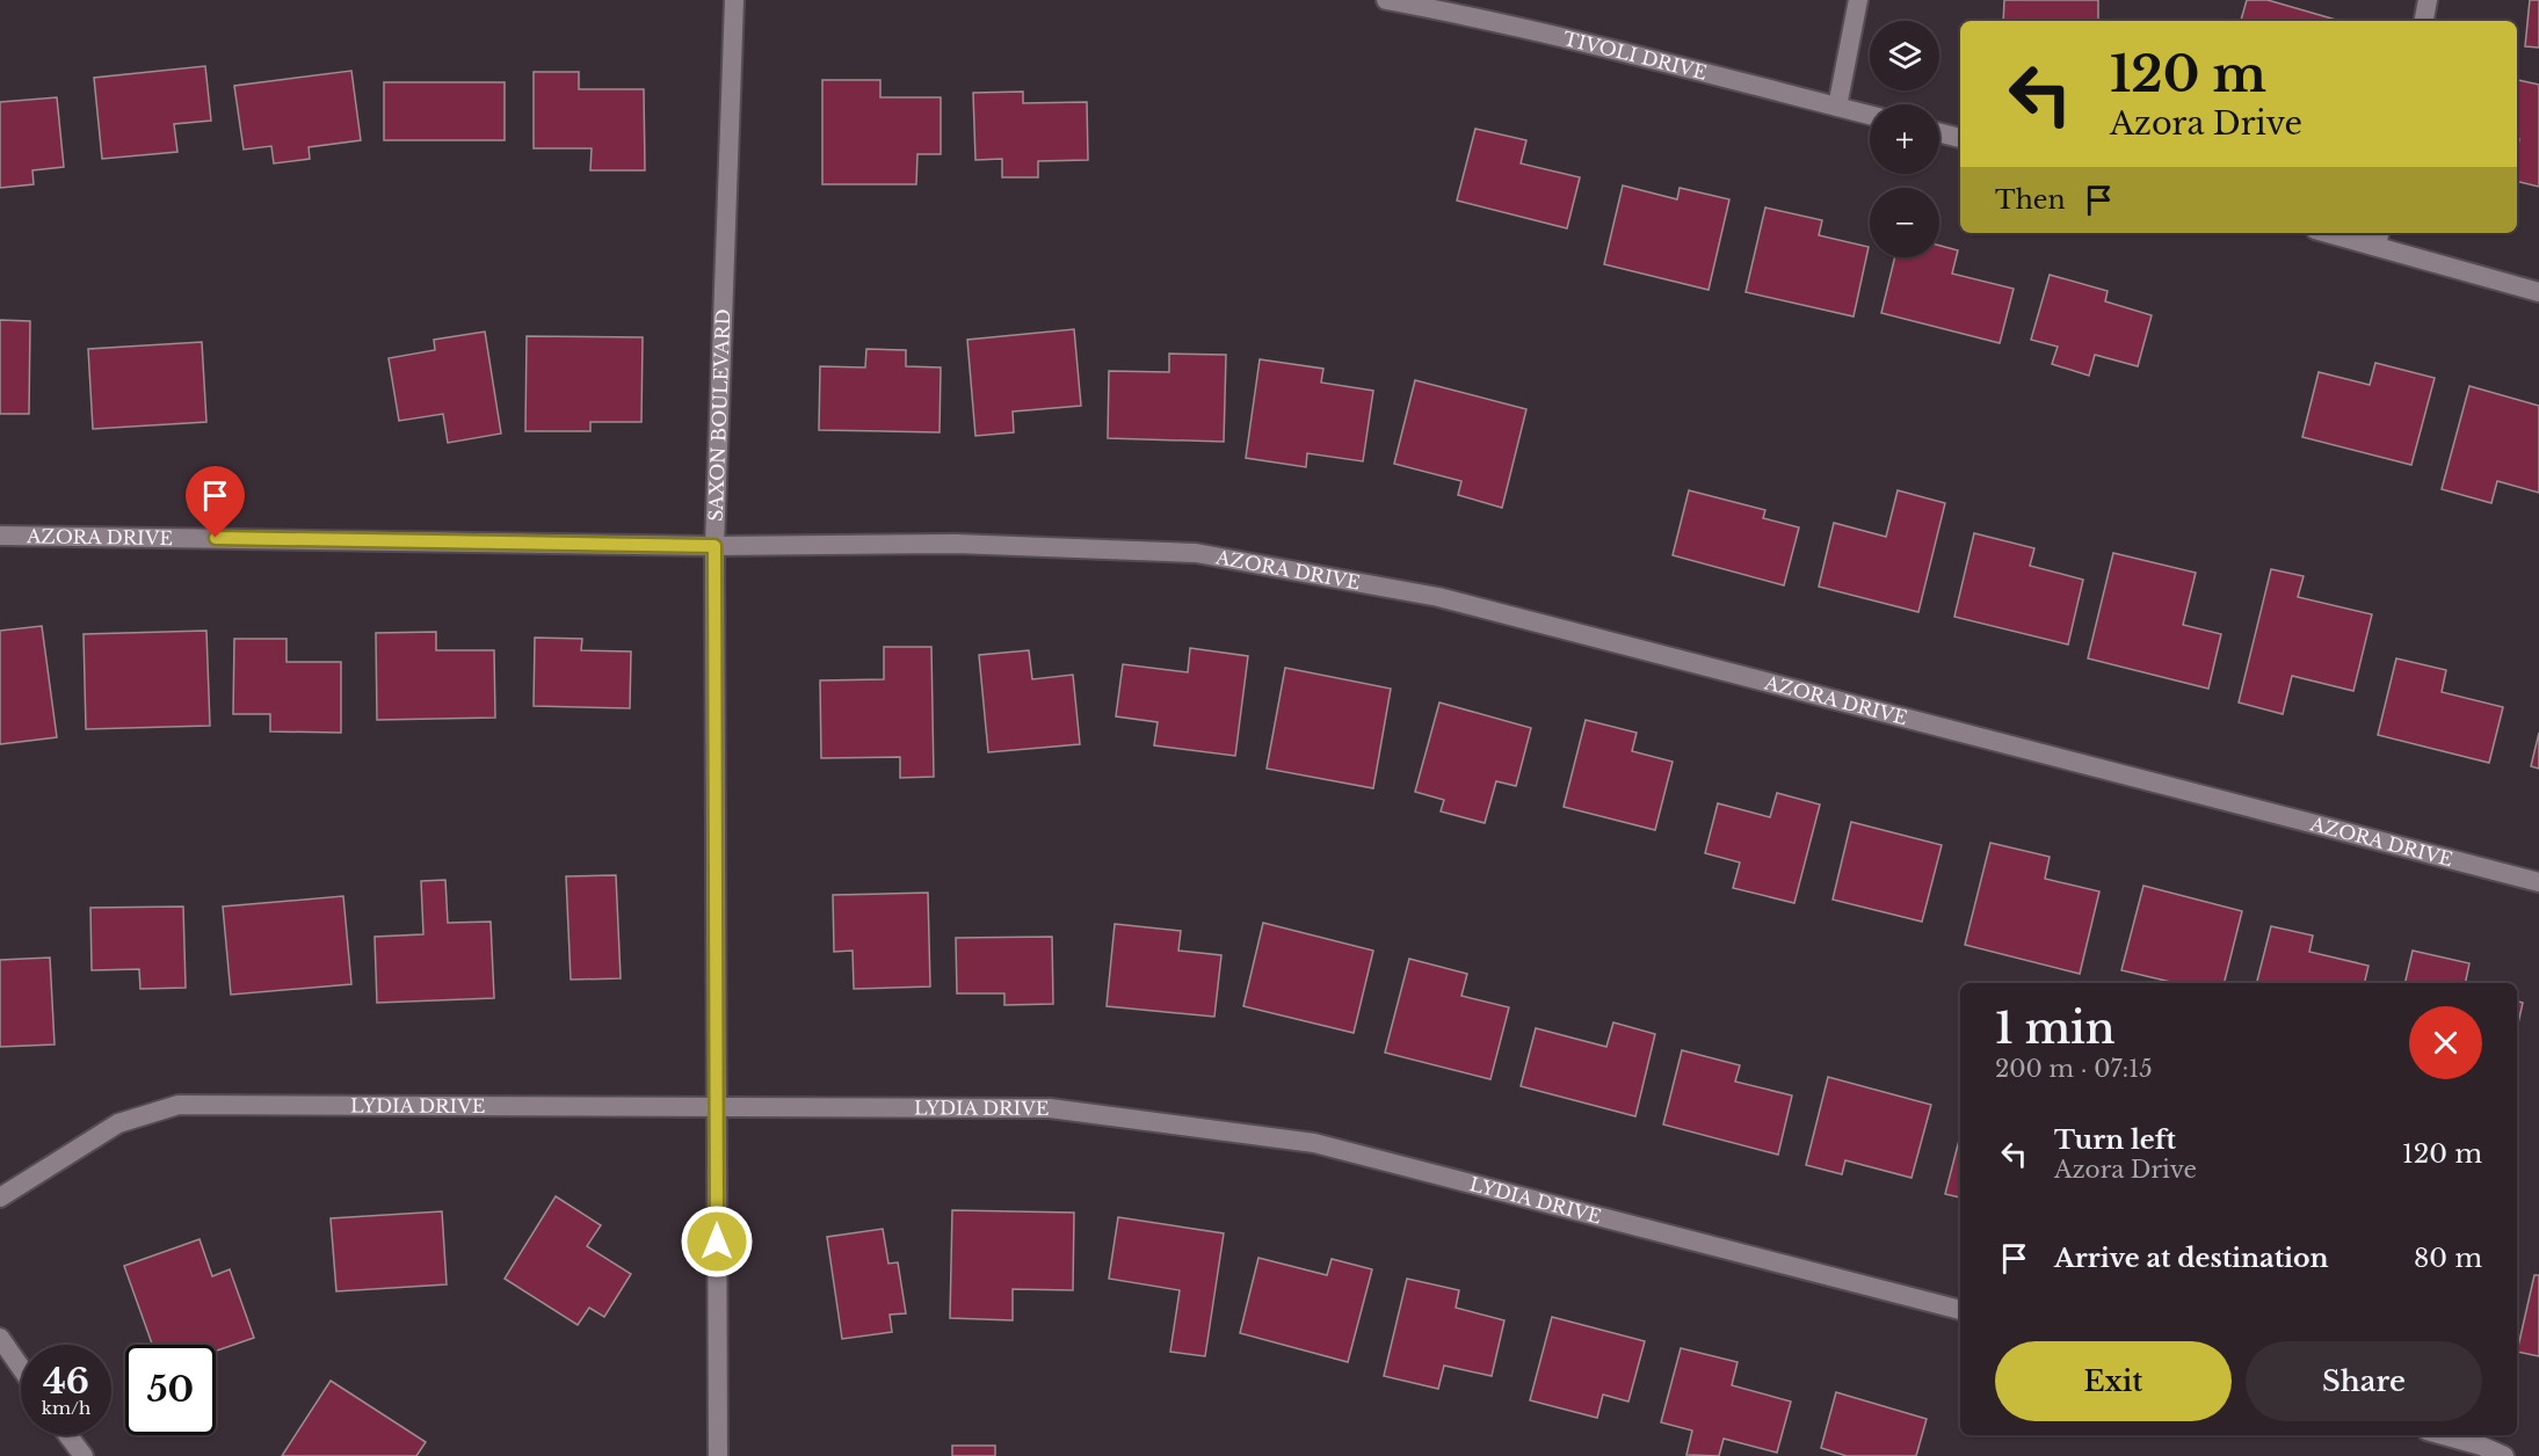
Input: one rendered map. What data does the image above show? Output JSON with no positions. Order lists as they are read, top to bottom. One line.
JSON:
{"streets":{"street":["TIVOLI DRIVE","SAXON BOULEVARD","AZORA DRIVE","LYDIA DRIVE"]},"crossings":[["SAXON BOULEVARD","AZORA DRIVE"],["SAXON BOULEVARD","LYDIA DRIVE"]],"page":{"map_buttons":["+","−"],"turn":["120 m","Azora Drive"],"then":"Then","heading":["1 min","200 m · 07:15"],"list":[{"name":"Turn left","note":"Azora Drive","value":"120 m"},{"name":"Arrive at destination","value":"80 m"}],"buttons":["Exit","Share"],"speed":"46 km/h","limit":"50"}}
